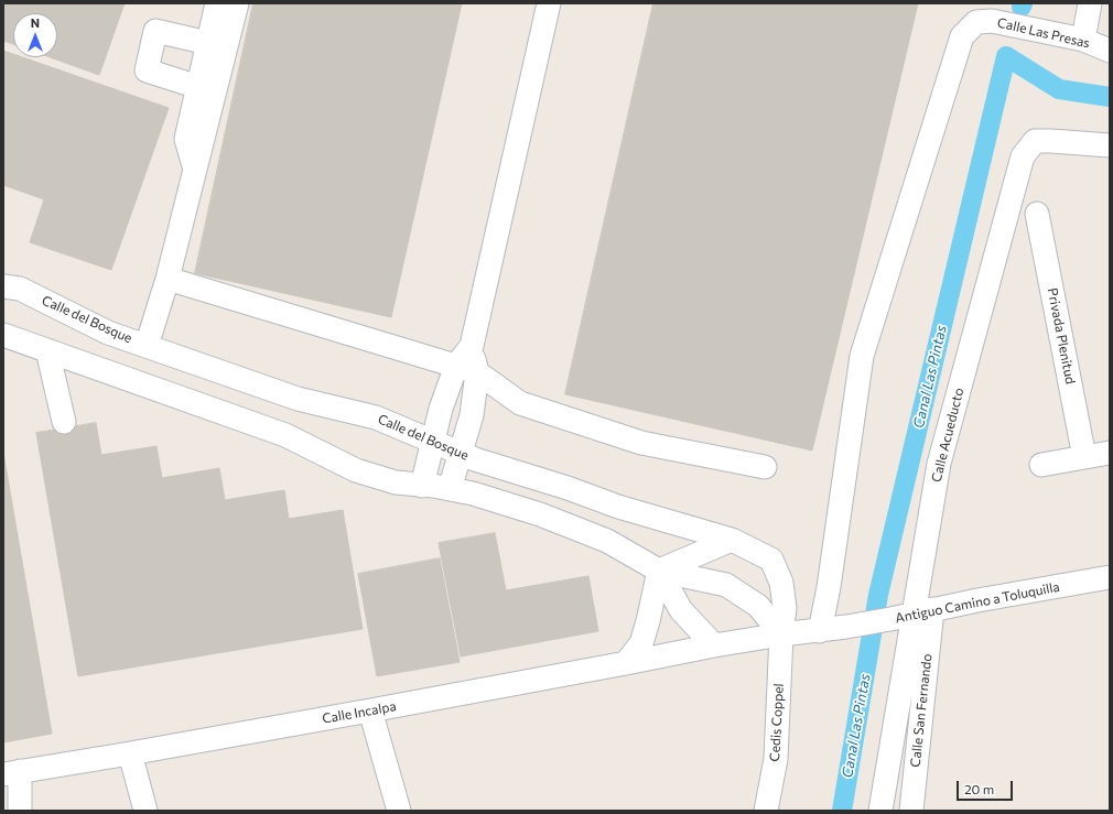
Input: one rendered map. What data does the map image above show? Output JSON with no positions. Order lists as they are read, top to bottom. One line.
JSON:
{"streets":{"street":["Calle Las Presas","Calle del Bosque","Privada Plenitud","Calle Acueducto","Antiguo Camino a Toluquilla","Calle San Fernando","Calle Incalpa","Cedis Coppel"]},"crossings":[["Calle Las Presas","Antiguo Camino a Toluquilla"],["Calle del Bosque","Calle Incalpa"],["Calle del Bosque","Cedis Coppel"],["Calle Acueducto","Antiguo Camino a Toluquilla"],["Calle Acueducto","Calle San Fernando"],["Antiguo Camino a Toluquilla","Calle San Fernando"],["Calle Incalpa","Cedis Coppel"]],"water":["Canal Las Pintas"],"scale_bar":"20 m","north":"top"}
